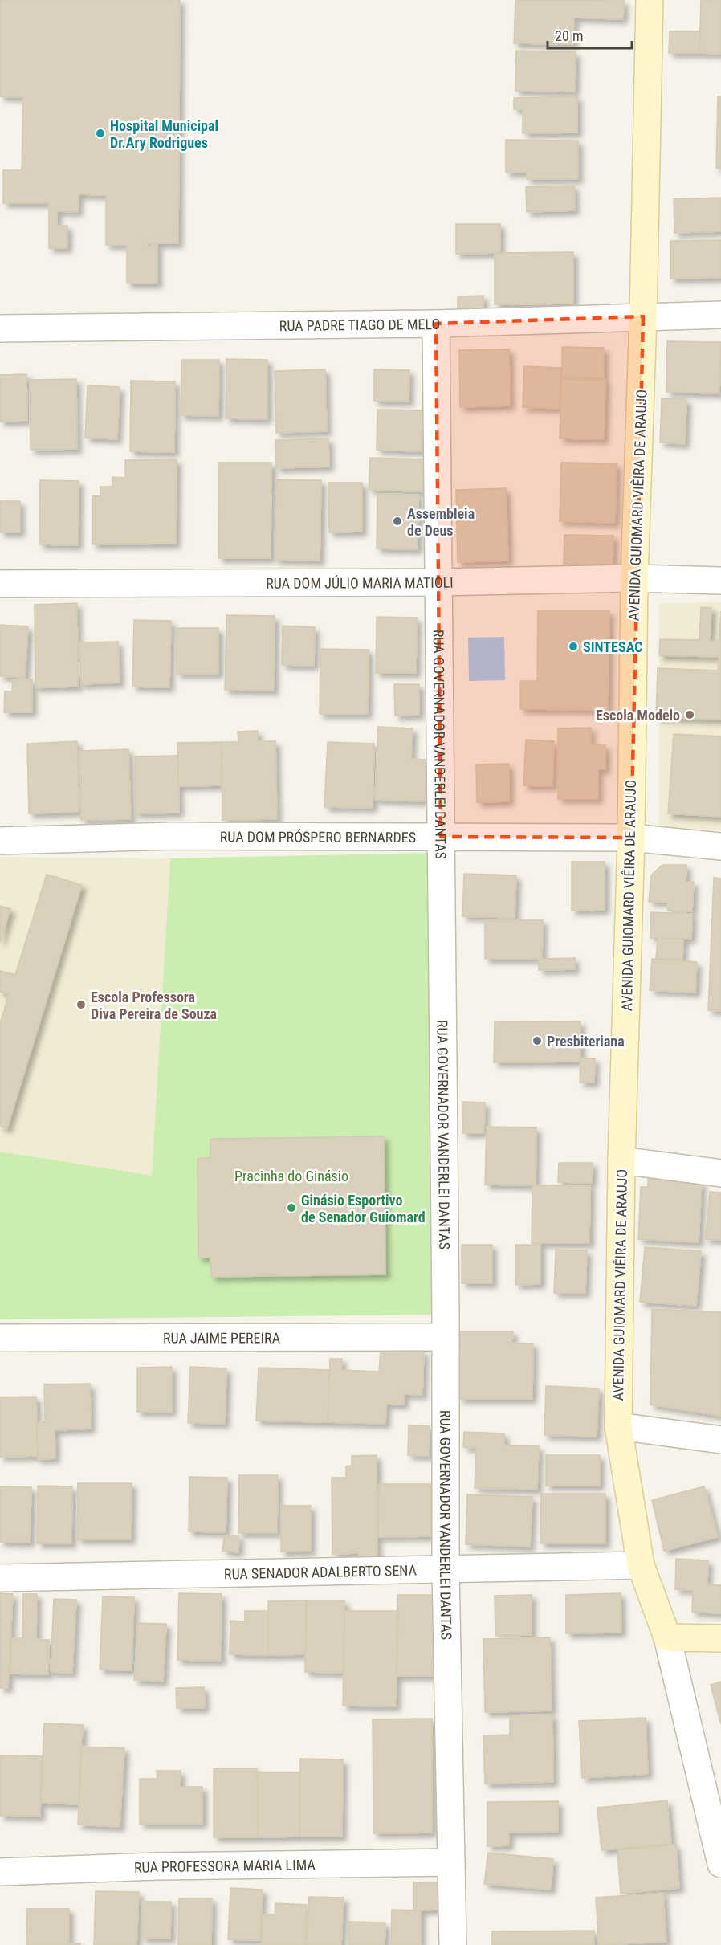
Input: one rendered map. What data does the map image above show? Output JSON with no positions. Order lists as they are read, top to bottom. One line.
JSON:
{"streets":{"street":["RUA PADRE TIAGO DE MELO","AVENIDA GUIOMARD VIÊIRA DE ARAUJO","RUA DOM JÚLIO MARIA MATIOLI","RUA GOVERNADOR VANDERLEI DANTAS","RUA DOM PRÓSPERO BERNARDES","RUA JAIME PEREIRA","RUA SENADOR ADALBERTO SENA","RUA PROFESSORA MARIA LIMA"]},"crossings":[["RUA PADRE TIAGO DE MELO","AVENIDA GUIOMARD VIÊIRA DE ARAUJO"],["RUA PADRE TIAGO DE MELO","RUA GOVERNADOR VANDERLEI DANTAS"],["AVENIDA GUIOMARD VIÊIRA DE ARAUJO","RUA DOM JÚLIO MARIA MATIOLI"],["AVENIDA GUIOMARD VIÊIRA DE ARAUJO","RUA DOM PRÓSPERO BERNARDES"],["AVENIDA GUIOMARD VIÊIRA DE ARAUJO","RUA SENADOR ADALBERTO SENA"],["RUA DOM JÚLIO MARIA MATIOLI","RUA GOVERNADOR VANDERLEI DANTAS"],["RUA GOVERNADOR VANDERLEI DANTAS","RUA DOM PRÓSPERO BERNARDES"],["RUA GOVERNADOR VANDERLEI DANTAS","RUA JAIME PEREIRA"],["RUA GOVERNADOR VANDERLEI DANTAS","RUA SENADOR ADALBERTO SENA"],["RUA GOVERNADOR VANDERLEI DANTAS","RUA PROFESSORA MARIA LIMA"]],"parks":["Pracinha do Ginásio"],"places":["Hospital Municipal Dr.Ary Rodrigues","Assembleia de Deus","SINTESAC","Escola Modelo","Escola Professora Diva Pereira de Souza","Presbiteriana","Ginásio Esportivo de Senador Guiomard"],"scale_bar":"20 m"}
